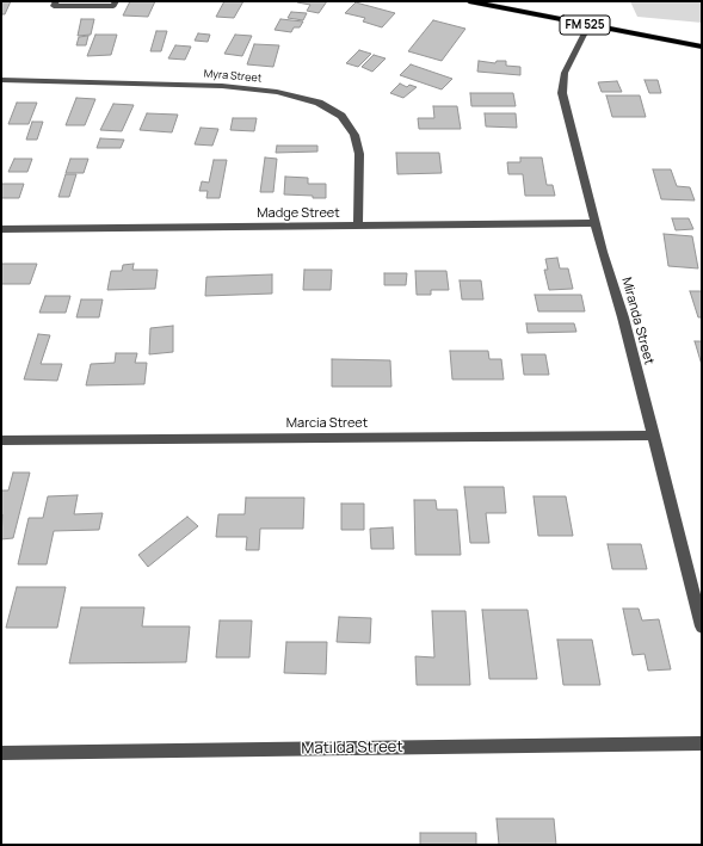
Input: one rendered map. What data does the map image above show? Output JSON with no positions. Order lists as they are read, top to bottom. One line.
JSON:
{"streets":{"main road":["FM 525"],"street":["Myra Street","Madge Street","Miranda Street","Marcia Street","Matilda Street"]},"crossings":[["FM 525","Miranda Street"],["Myra Street","Madge Street"],["Madge Street","Miranda Street"],["Miranda Street","Marcia Street"]]}
